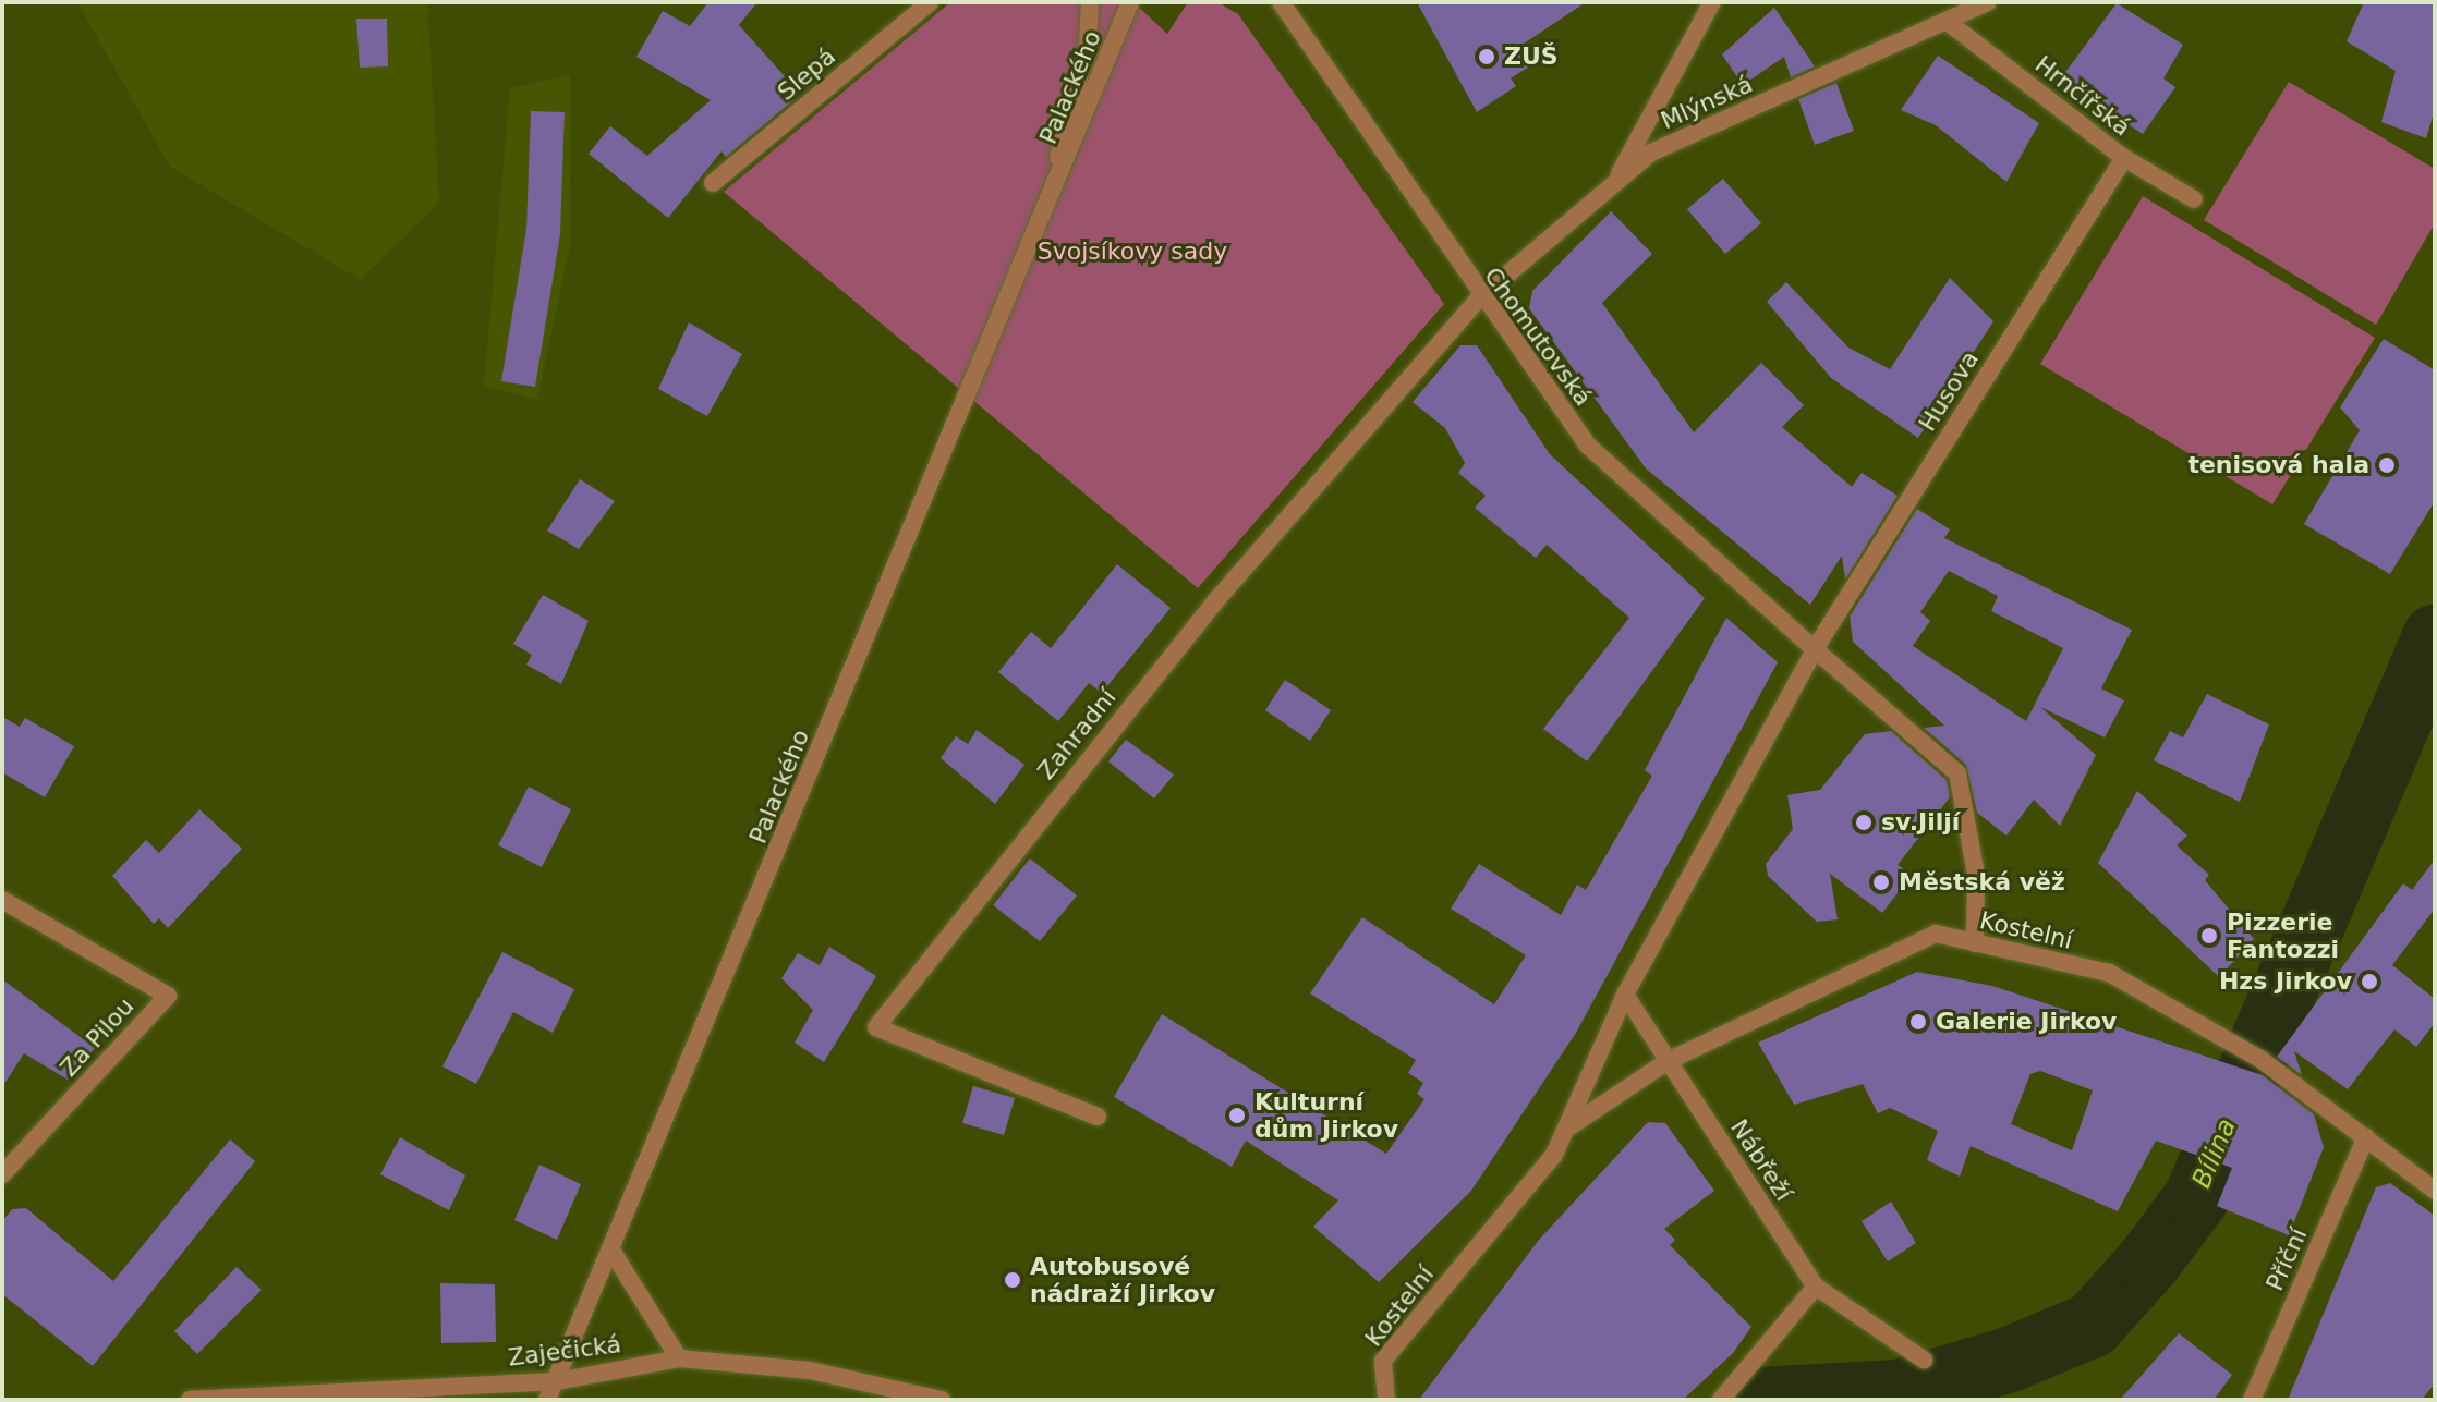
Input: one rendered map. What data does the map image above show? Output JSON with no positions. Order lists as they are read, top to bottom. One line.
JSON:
{"streets":{"street":["Slepá","Palackého","Hrnčířská","Mlýnská","Chomutovská","Husova","Zahradní","Kostelní","Za Pilou","Nábřeží","Příční","Zaječická"]},"crossings":[["Palackého","Zaječická"],["Hrnčířská","Mlýnská"],["Hrnčířská","Husova"],["Mlýnská","Chomutovská"],["Mlýnská","Zahradní"],["Chomutovská","Husova"],["Chomutovská","Zahradní"],["Chomutovská","Kostelní"],["Husova","Kostelní"],["Kostelní","Nábřeží"],["Kostelní","Příční"]],"water":["Bílina"],"parks":["Svojsíkovy sady"],"places":["ZUŠ","tenisová hala","sv.Jiljí","Městská věž","Pizzerie Fantozzi","Hzs Jirkov","Galerie Jirkov","Kulturní dům Jirkov","Autobusové nádraží Jirkov"]}
